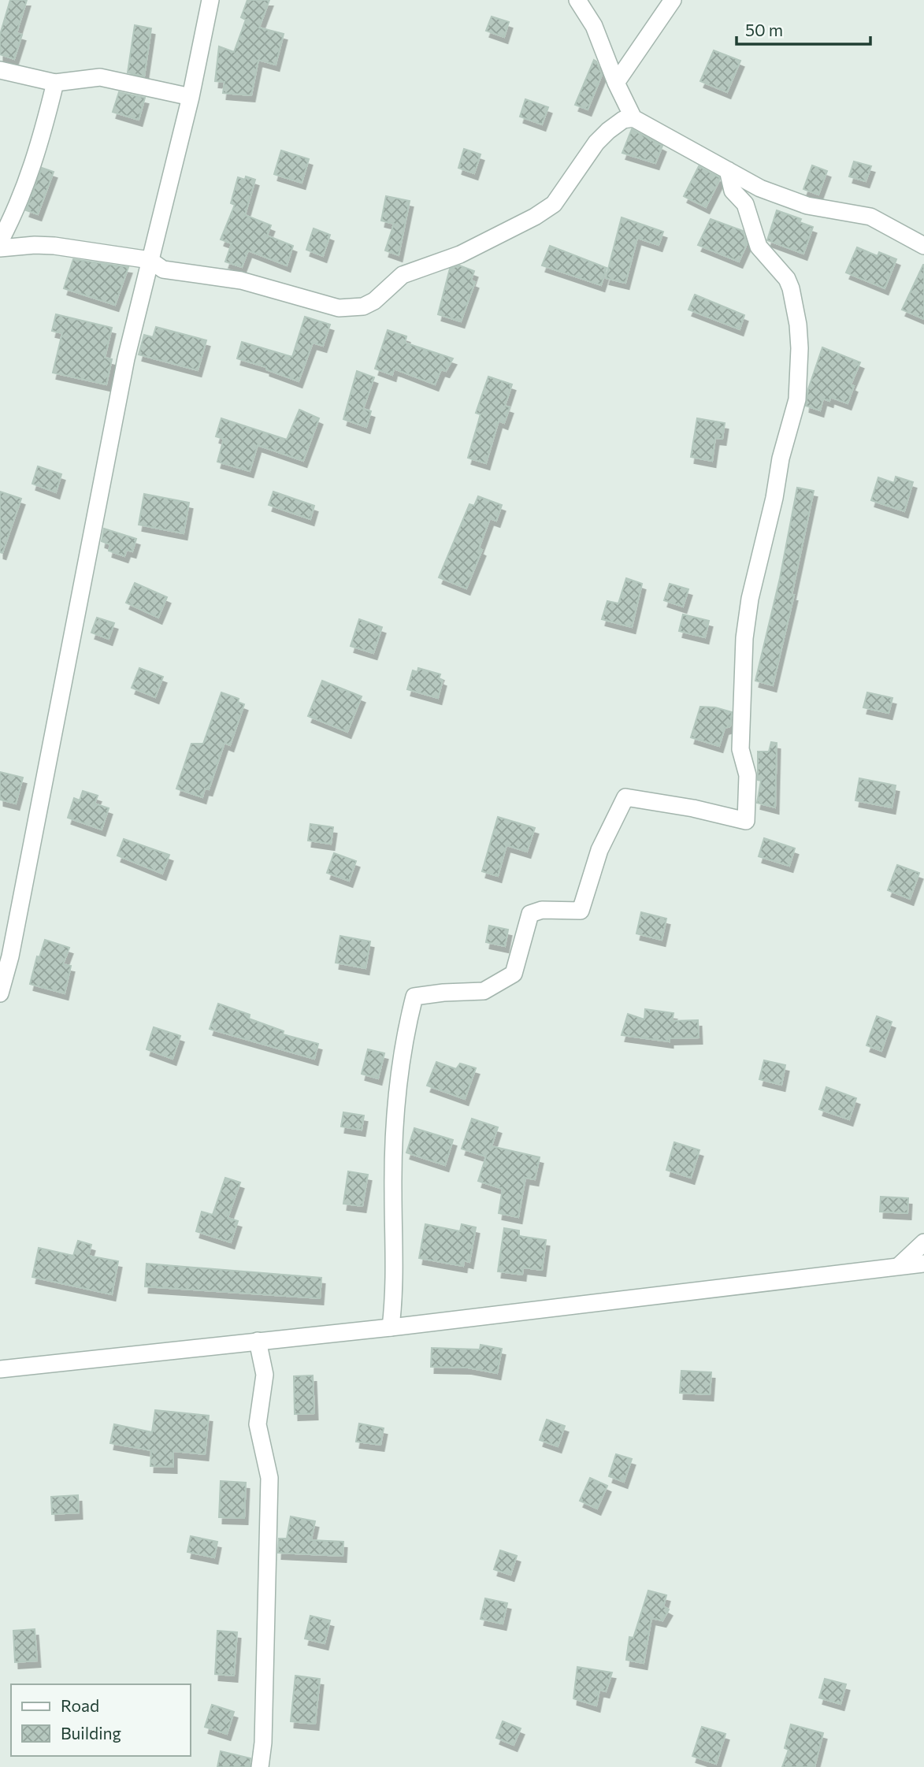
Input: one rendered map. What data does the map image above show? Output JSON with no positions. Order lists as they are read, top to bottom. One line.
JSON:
{"legend":["Road","Building"],"scale_bar":"50 m"}
